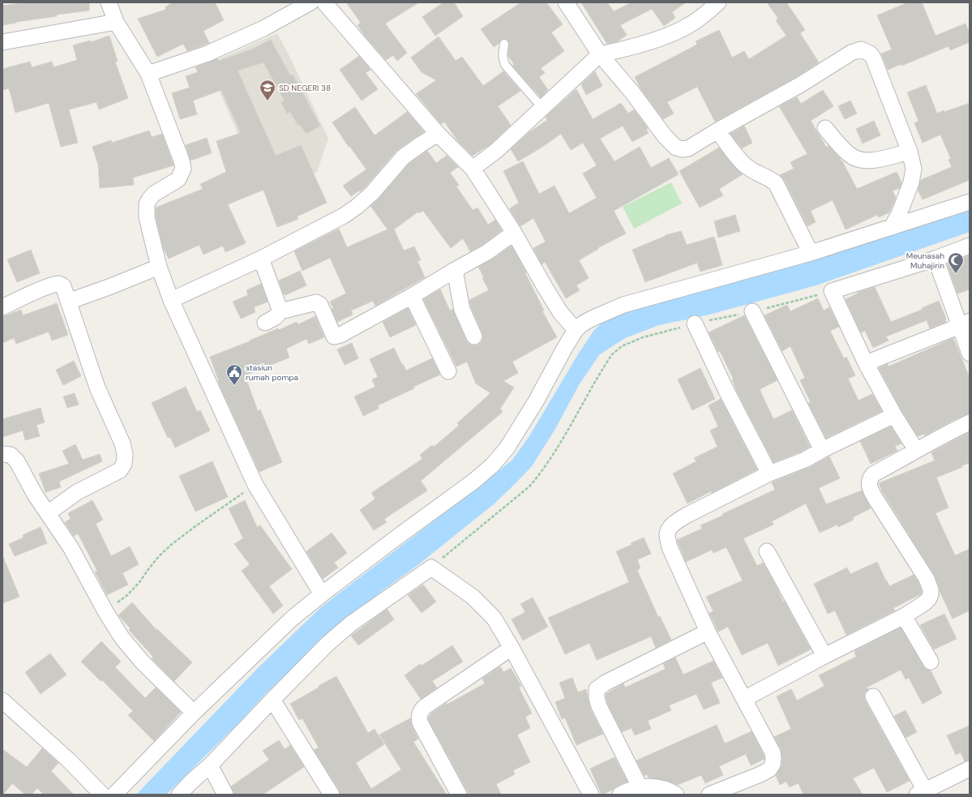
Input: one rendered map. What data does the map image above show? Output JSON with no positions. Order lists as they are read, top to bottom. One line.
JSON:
{"places":{"school or university":["SD NEGERI 38"],"mosque":["Meunasah Muhajirin"],"public building":["stasiun rumah pompa"]}}
